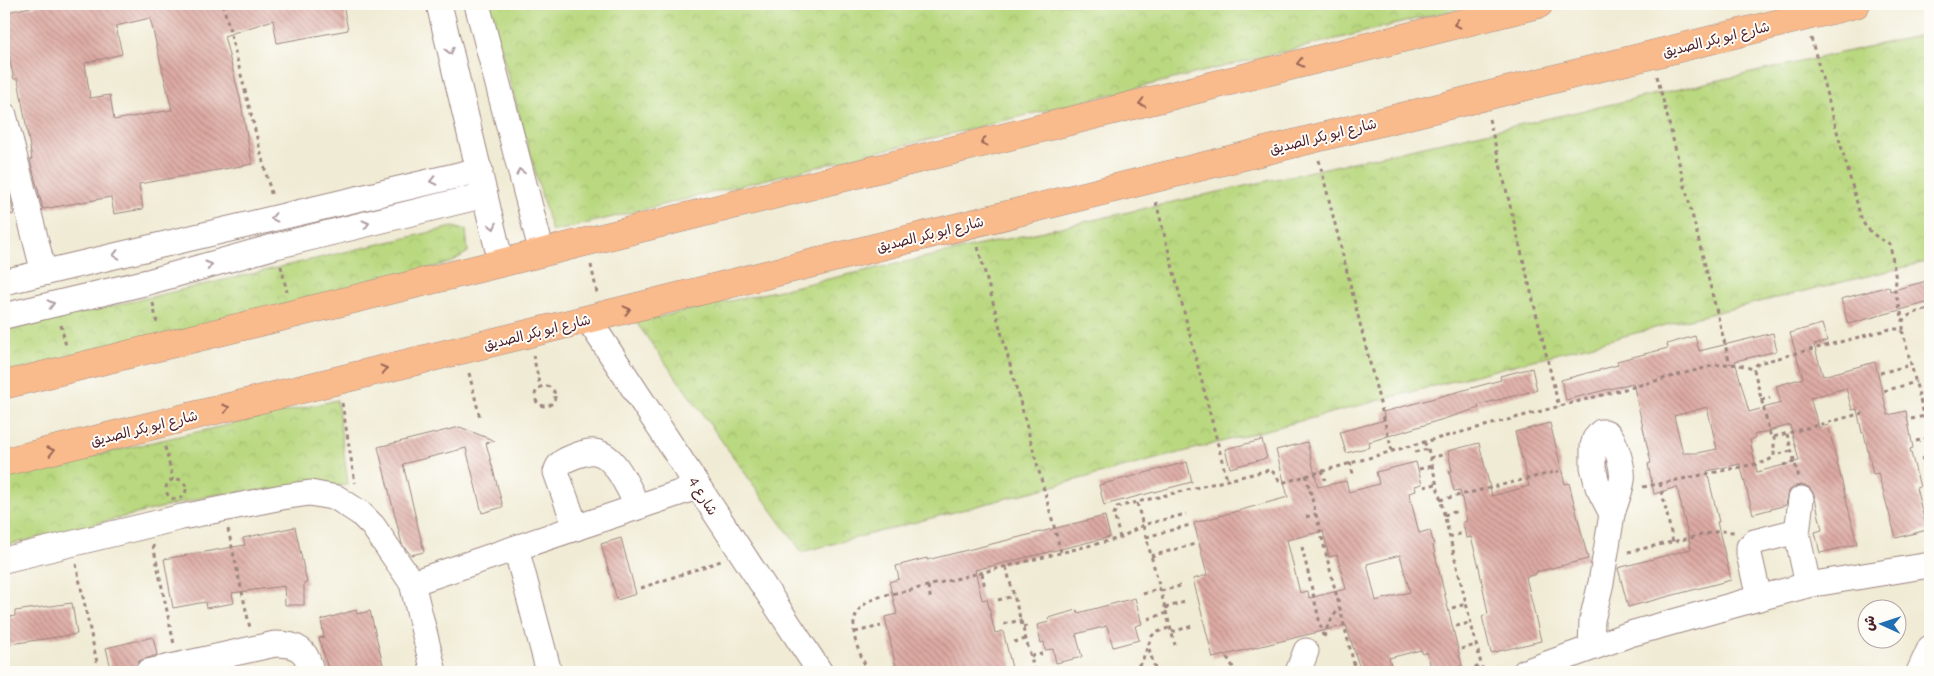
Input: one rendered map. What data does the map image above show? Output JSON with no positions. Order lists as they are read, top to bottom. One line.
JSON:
{"streets":{"main road":["شارع ابو بكر الصديق"],"street":["شارع 4"]},"crossings":[["شارع ابو بكر الصديق","شارع 4"]],"north":"left"}
